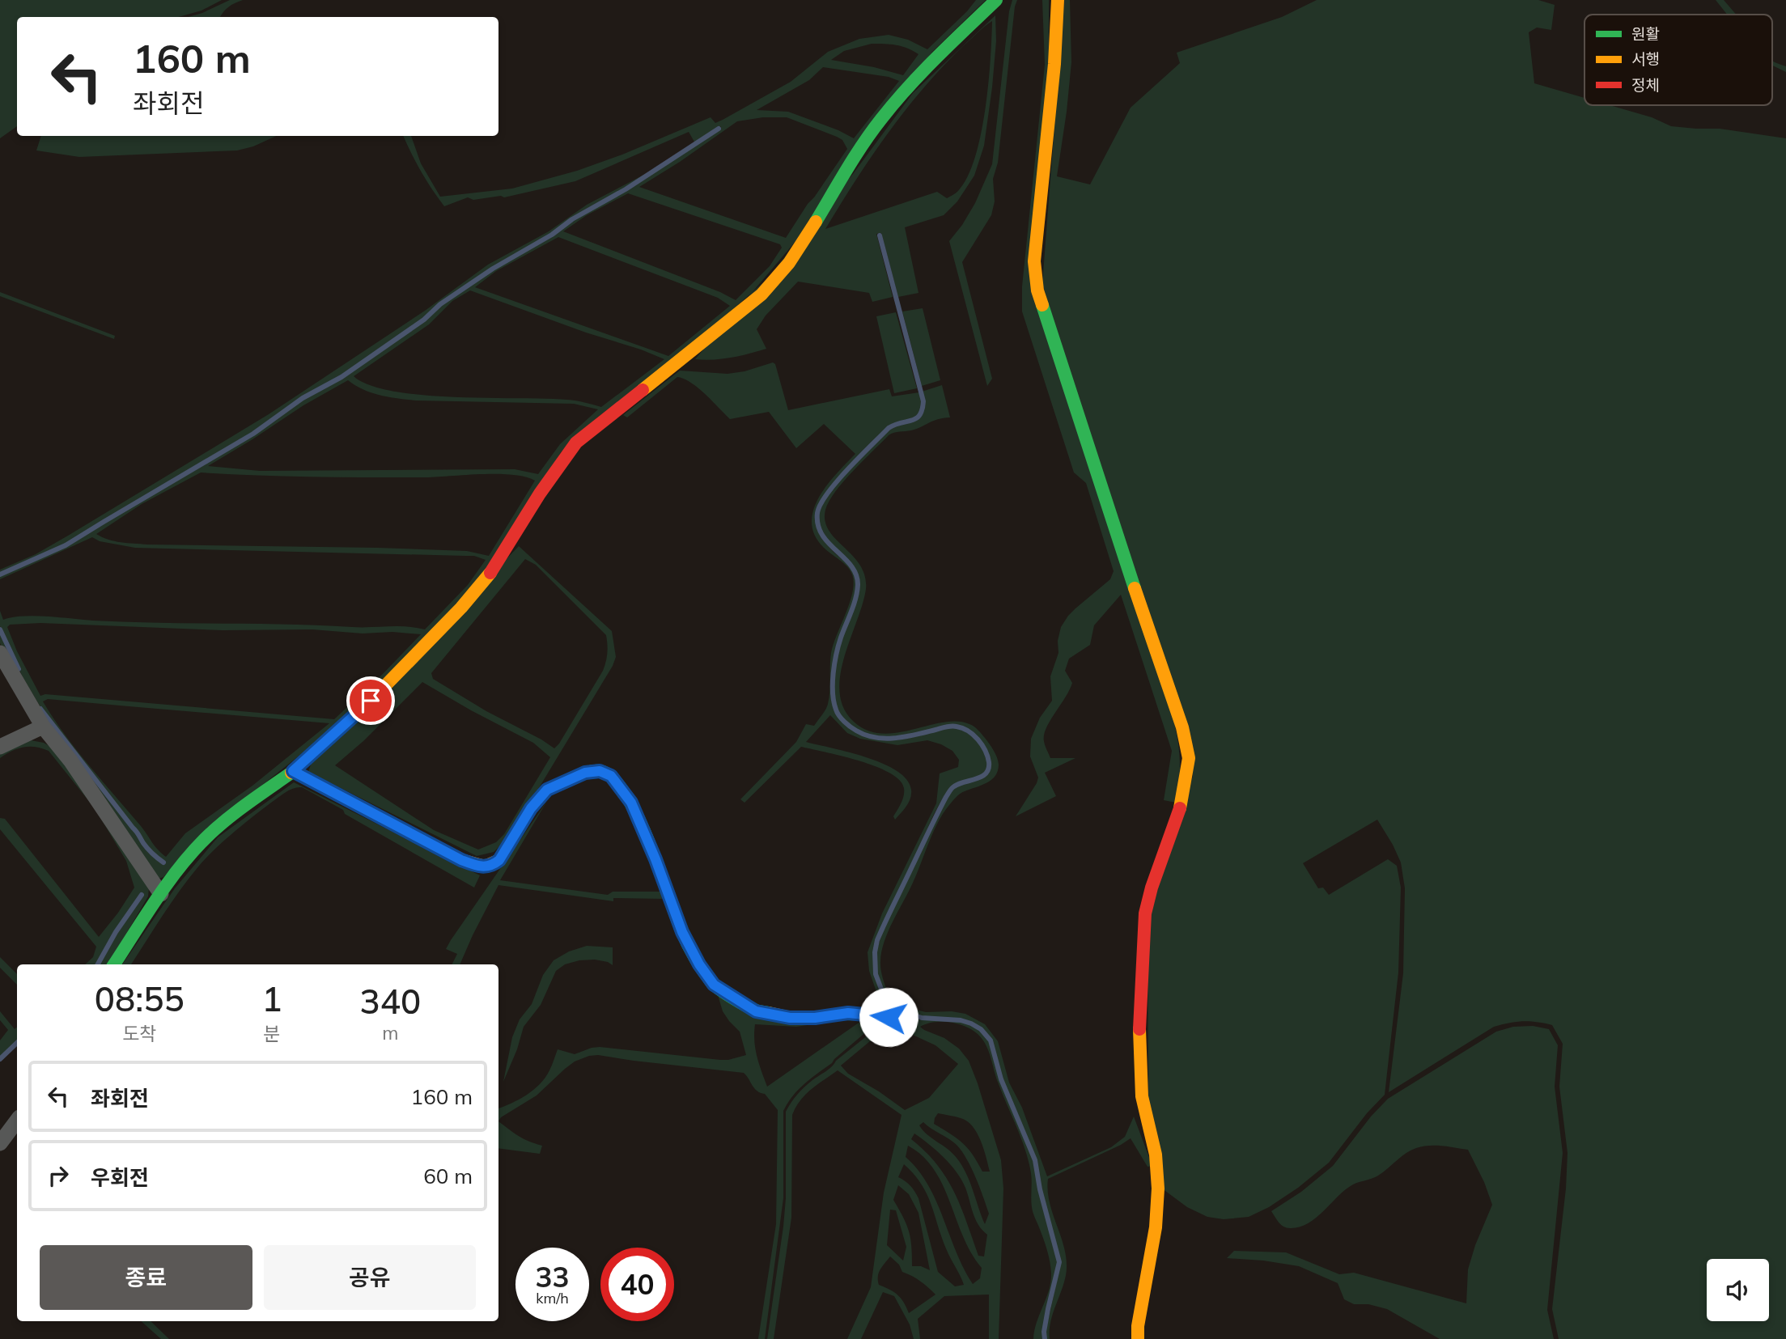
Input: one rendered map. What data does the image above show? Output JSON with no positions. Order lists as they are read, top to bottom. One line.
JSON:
{"legend":["원활","서행","정체"],"page":{"turn":["160 m","좌회전"],"eta":["08:55","도착","1","분","340","m"],"list":[{"name":"좌회전","value":"160 m"},{"name":"우회전","value":"60 m"}],"buttons":["종료","공유"],"speed":"33 km/h","limit":"40"}}
